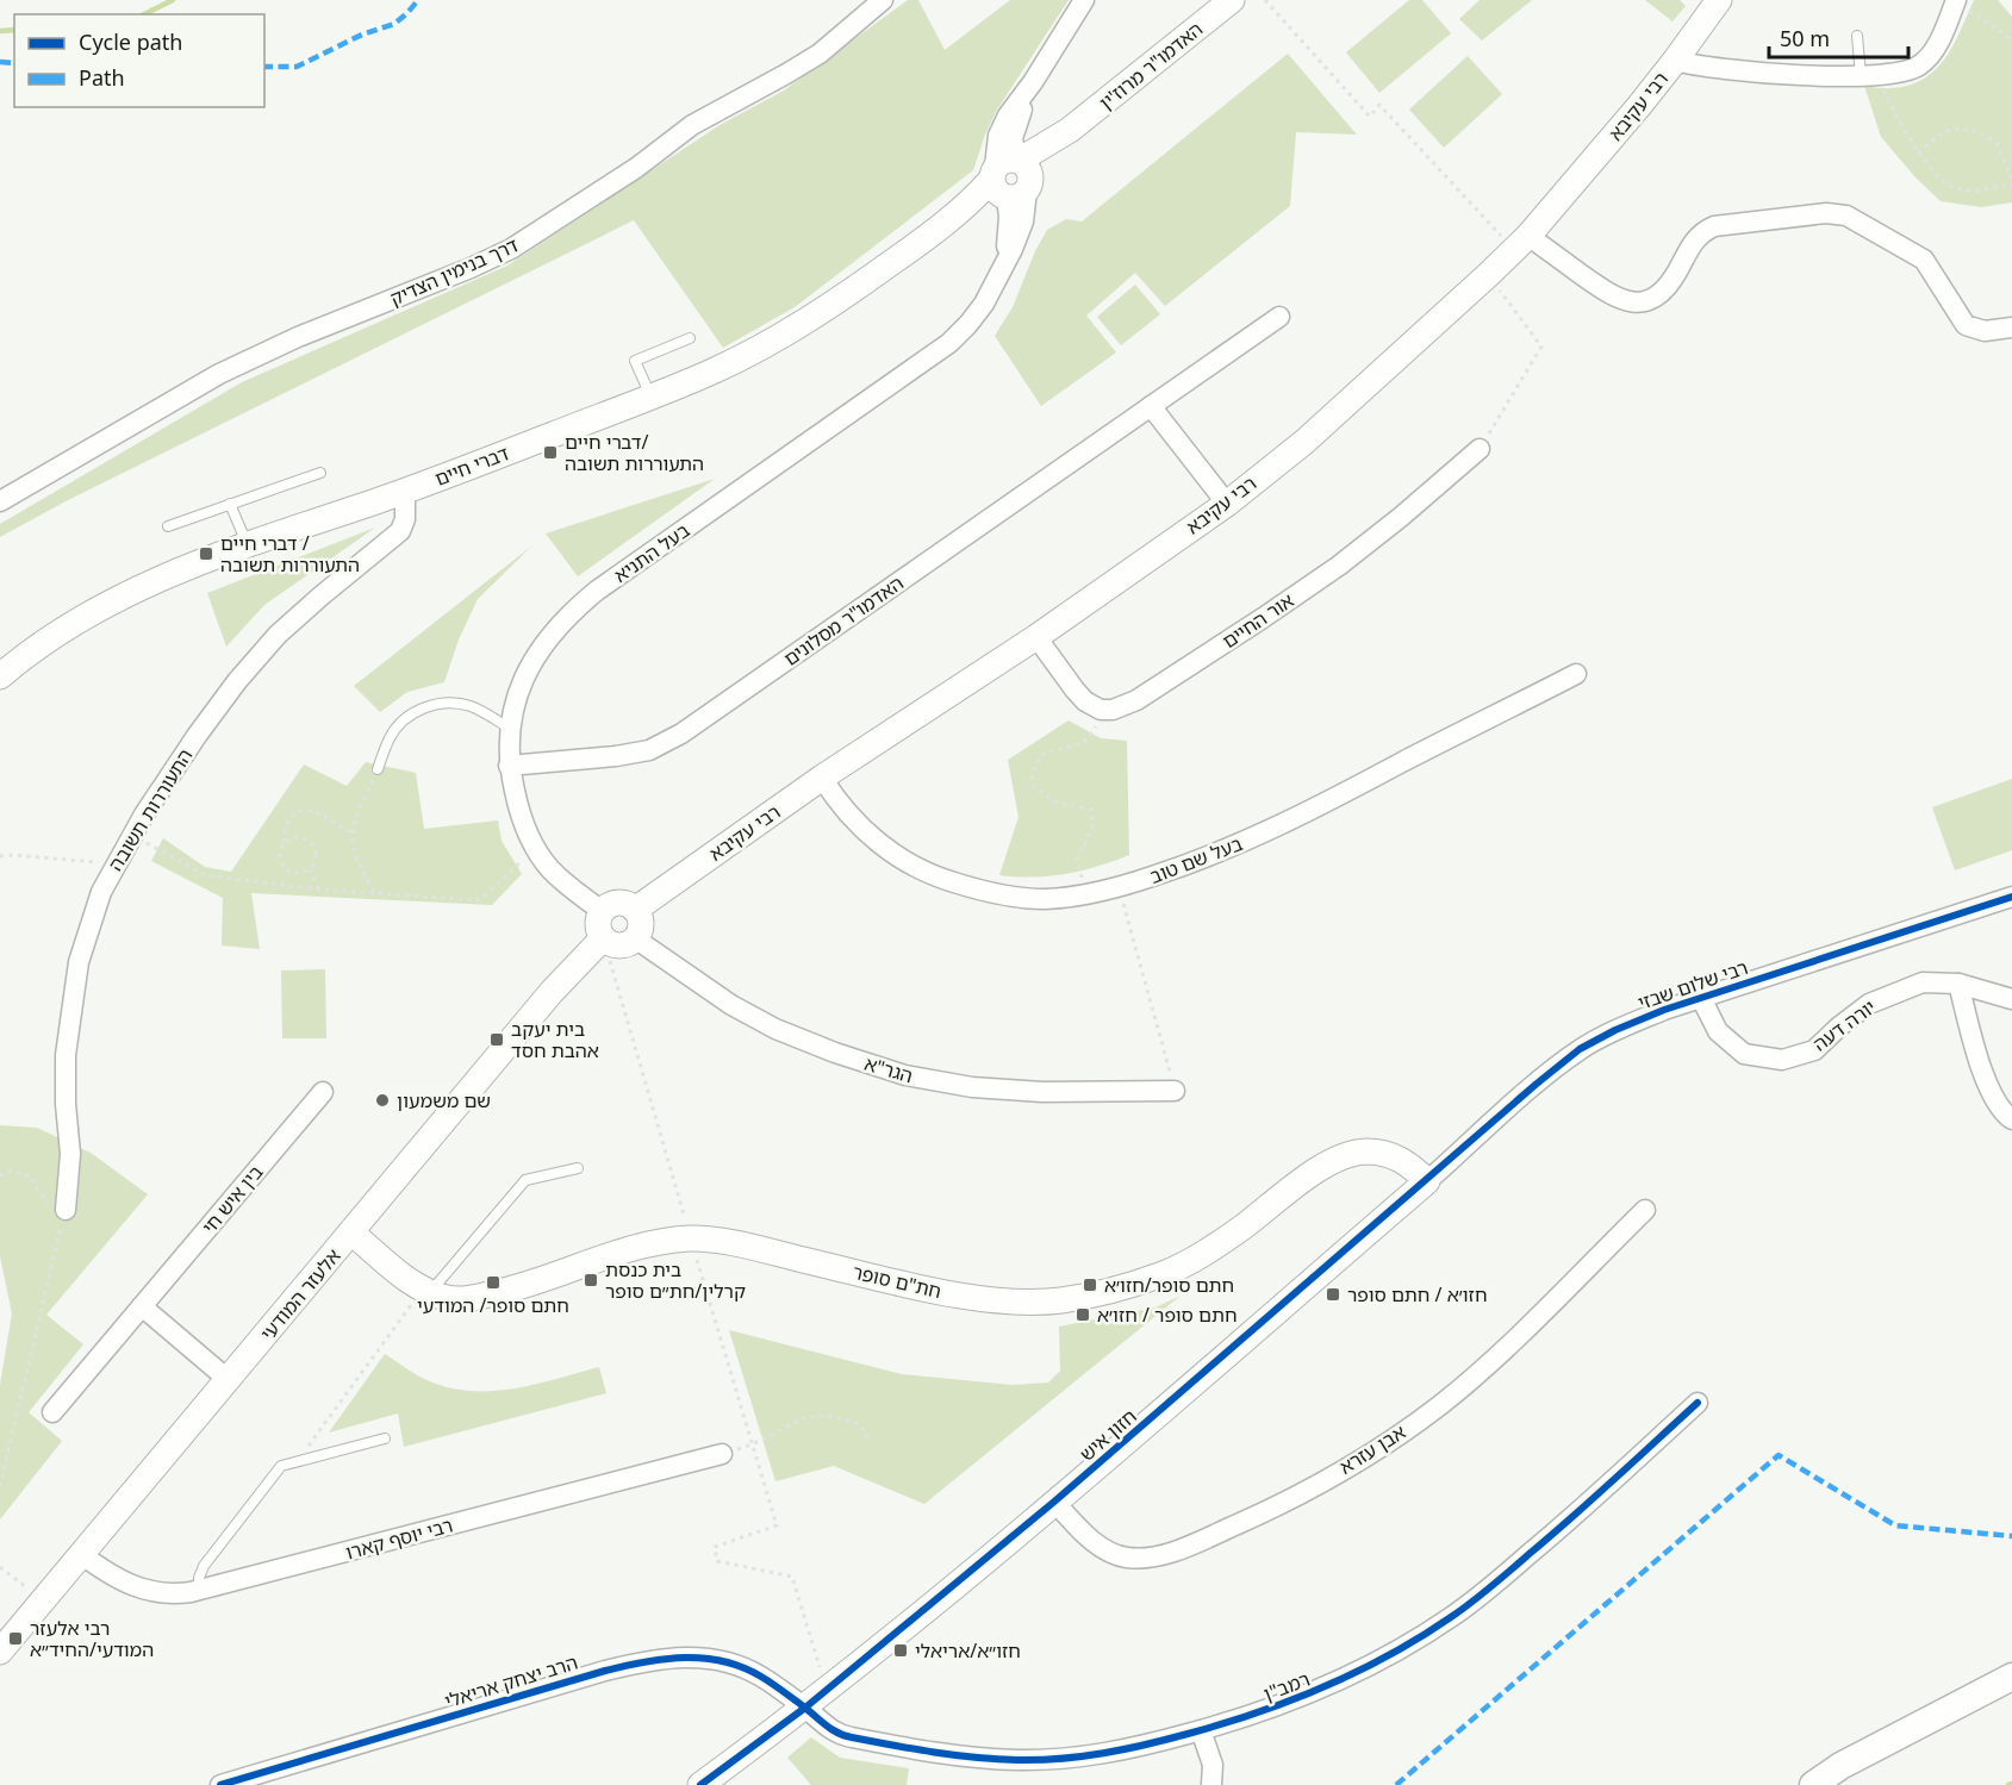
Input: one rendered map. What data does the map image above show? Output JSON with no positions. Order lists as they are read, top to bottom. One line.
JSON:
{"streets":{"street":["האדמו\"ר מרוז'ין","רבי עקיבא","דרך בנימין הצדיק","דברי חיים","בעל התניא","האדמו\"ר מסלונים","אור החיים","התעוררות תשובה","בעל שם טוב","רבי שלום שבזי","יורה דעה","הגר\"א","בין איש חי","חת\"ם סופר","אלעזר המודעי","חזון איש","אבן עזרא","רבי יוסף קארו","הרב יצחק אריאלי","רמב\"ן"]},"crossings":[["האדמו\"ר מרוז'ין","דברי חיים"],["האדמו\"ר מרוז'ין","בעל התניא"],["רבי עקיבא","בעל התניא"],["רבי עקיבא","בעל שם טוב"],["רבי עקיבא","הגר\"א"],["רבי עקיבא","אלעזר המודעי"],["דברי חיים","בעל התניא"],["דברי חיים","התעוררות תשובה"],["בעל התניא","האדמו\"ר מסלונים"],["בעל התניא","הגר\"א"],["בעל התניא","אלעזר המודעי"],["רבי שלום שבזי","יורה דעה"],["רבי שלום שבזי","חת\"ם סופר"],["רבי שלום שבזי","חזון איש"],["הגר\"א","אלעזר המודעי"],["חת\"ם סופר","אלעזר המודעי"],["חת\"ם סופר","חזון איש"],["אלעזר המודעי","רבי יוסף קארו"],["חזון איש","אבן עזרא"],["חזון איש","הרב יצחק אריאלי"],["חזון איש","רמב\"ן"],["הרב יצחק אריאלי","רמב\"ן"]],"places":{"transit":["דברי חיים/ התעוררות תשובה","דברי חיים / התעוררות תשובה","בית יעקב אהבת חסד","בית כנסת קרלין/חת״ם סופר","חתם סופר/ המודעי","חתם סופר/חזו׳א","חזו׳א / חתם סופר","חתם סופר / חזו׳א","רבי אלעזר המודעי/החיד״א","חזו״א/אריאלי"],"other":["שם משמעון"]},"legend":["Cycle path","Path"],"scale_bar":"50 m"}
